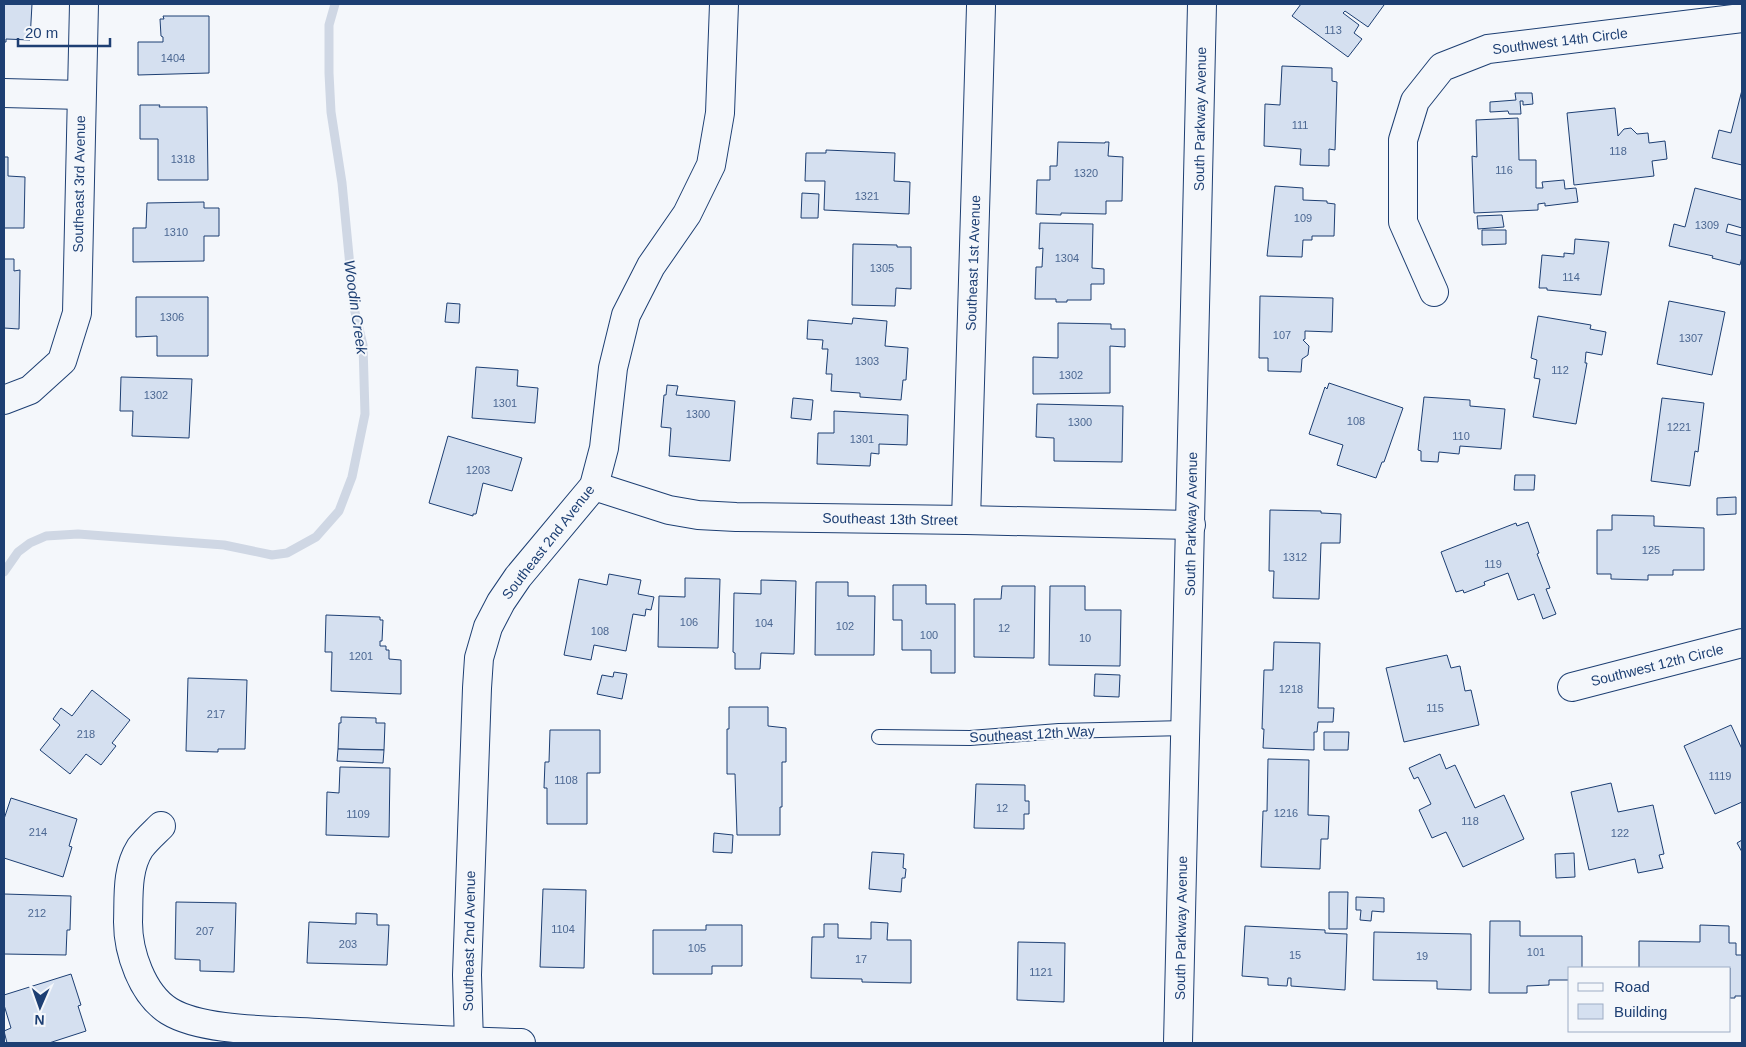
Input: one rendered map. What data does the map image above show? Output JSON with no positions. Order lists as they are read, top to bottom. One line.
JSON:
{"streets":{"street":["Southwest 14th Circle","South Parkway Avenue","Southeast 3rd Avenue","Southeast 1st Avenue","Southeast 13th Street","Southeast 2nd Avenue","Southwest 12th Circle"],"lane":["Southeast 12th Way"]},"crossings":[["South Parkway Avenue","Southeast 13th Street"],["South Parkway Avenue","Southeast 12th Way"],["Southeast 1st Avenue","Southeast 13th Street"],["Southeast 13th Street","Southeast 2nd Avenue"]],"water":["Woodin Creek"],"house_numbers":["113","1404","111","118","1318","116","1320","1321","109","1309","1310","1304","1305","114","1306","107","1307","1303","112","1302","1302","1301","1300","108","1300","1221","110","1301","1203","125","1312","119","106","104","102","12","108","100","10","1201","1218","115","217","218","1119","1108","12","1216","1109","118","214","122","212","1104","207","203","105","101","15","19","17","1121"],"legend":["Road","Building"],"scale_bar":"20 m","north":"bottom"}
